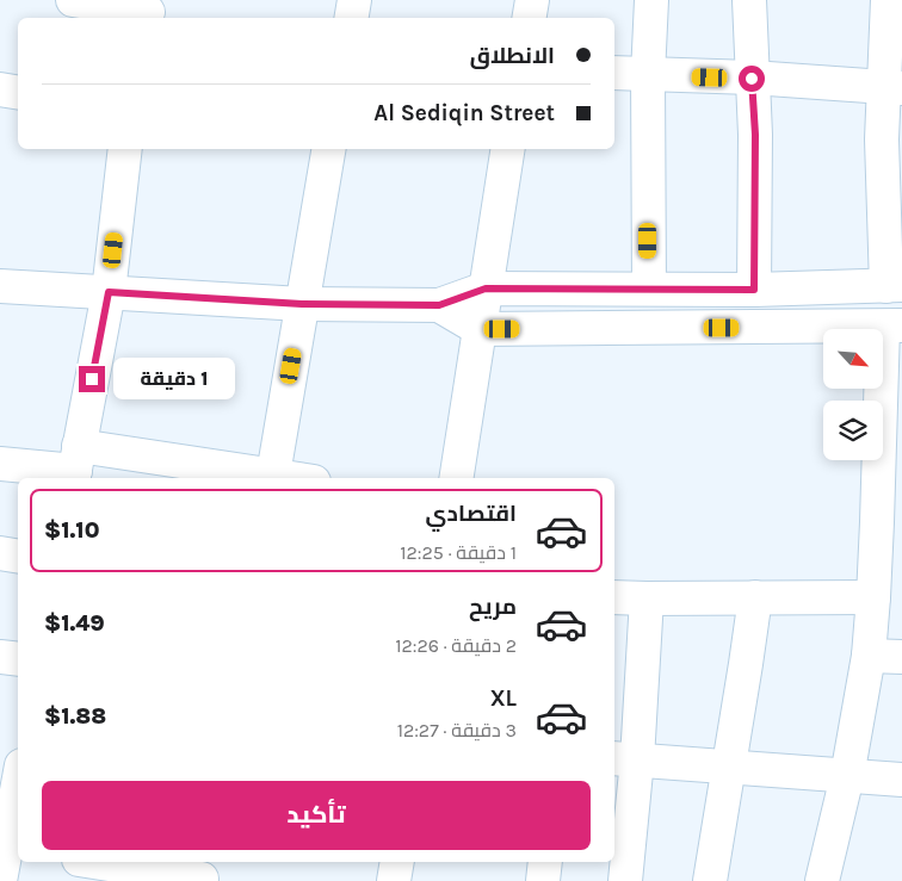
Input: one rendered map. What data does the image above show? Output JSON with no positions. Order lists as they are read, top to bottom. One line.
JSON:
{"north":"bottom right","page":{"banner":["الانطلاق","Al Sediqin Street"],"bubble":"1 دقيقة","list":[{"name":"اقتصادي","note":"1 دقيقة · 12:25","value":"$1.10"},{"name":"مريح","note":"2 دقيقة · 12:26","value":"$1.49"},{"name":"XL","note":"3 دقيقة · 12:27","value":"$1.88"}],"buttons":"تأكيد"}}
